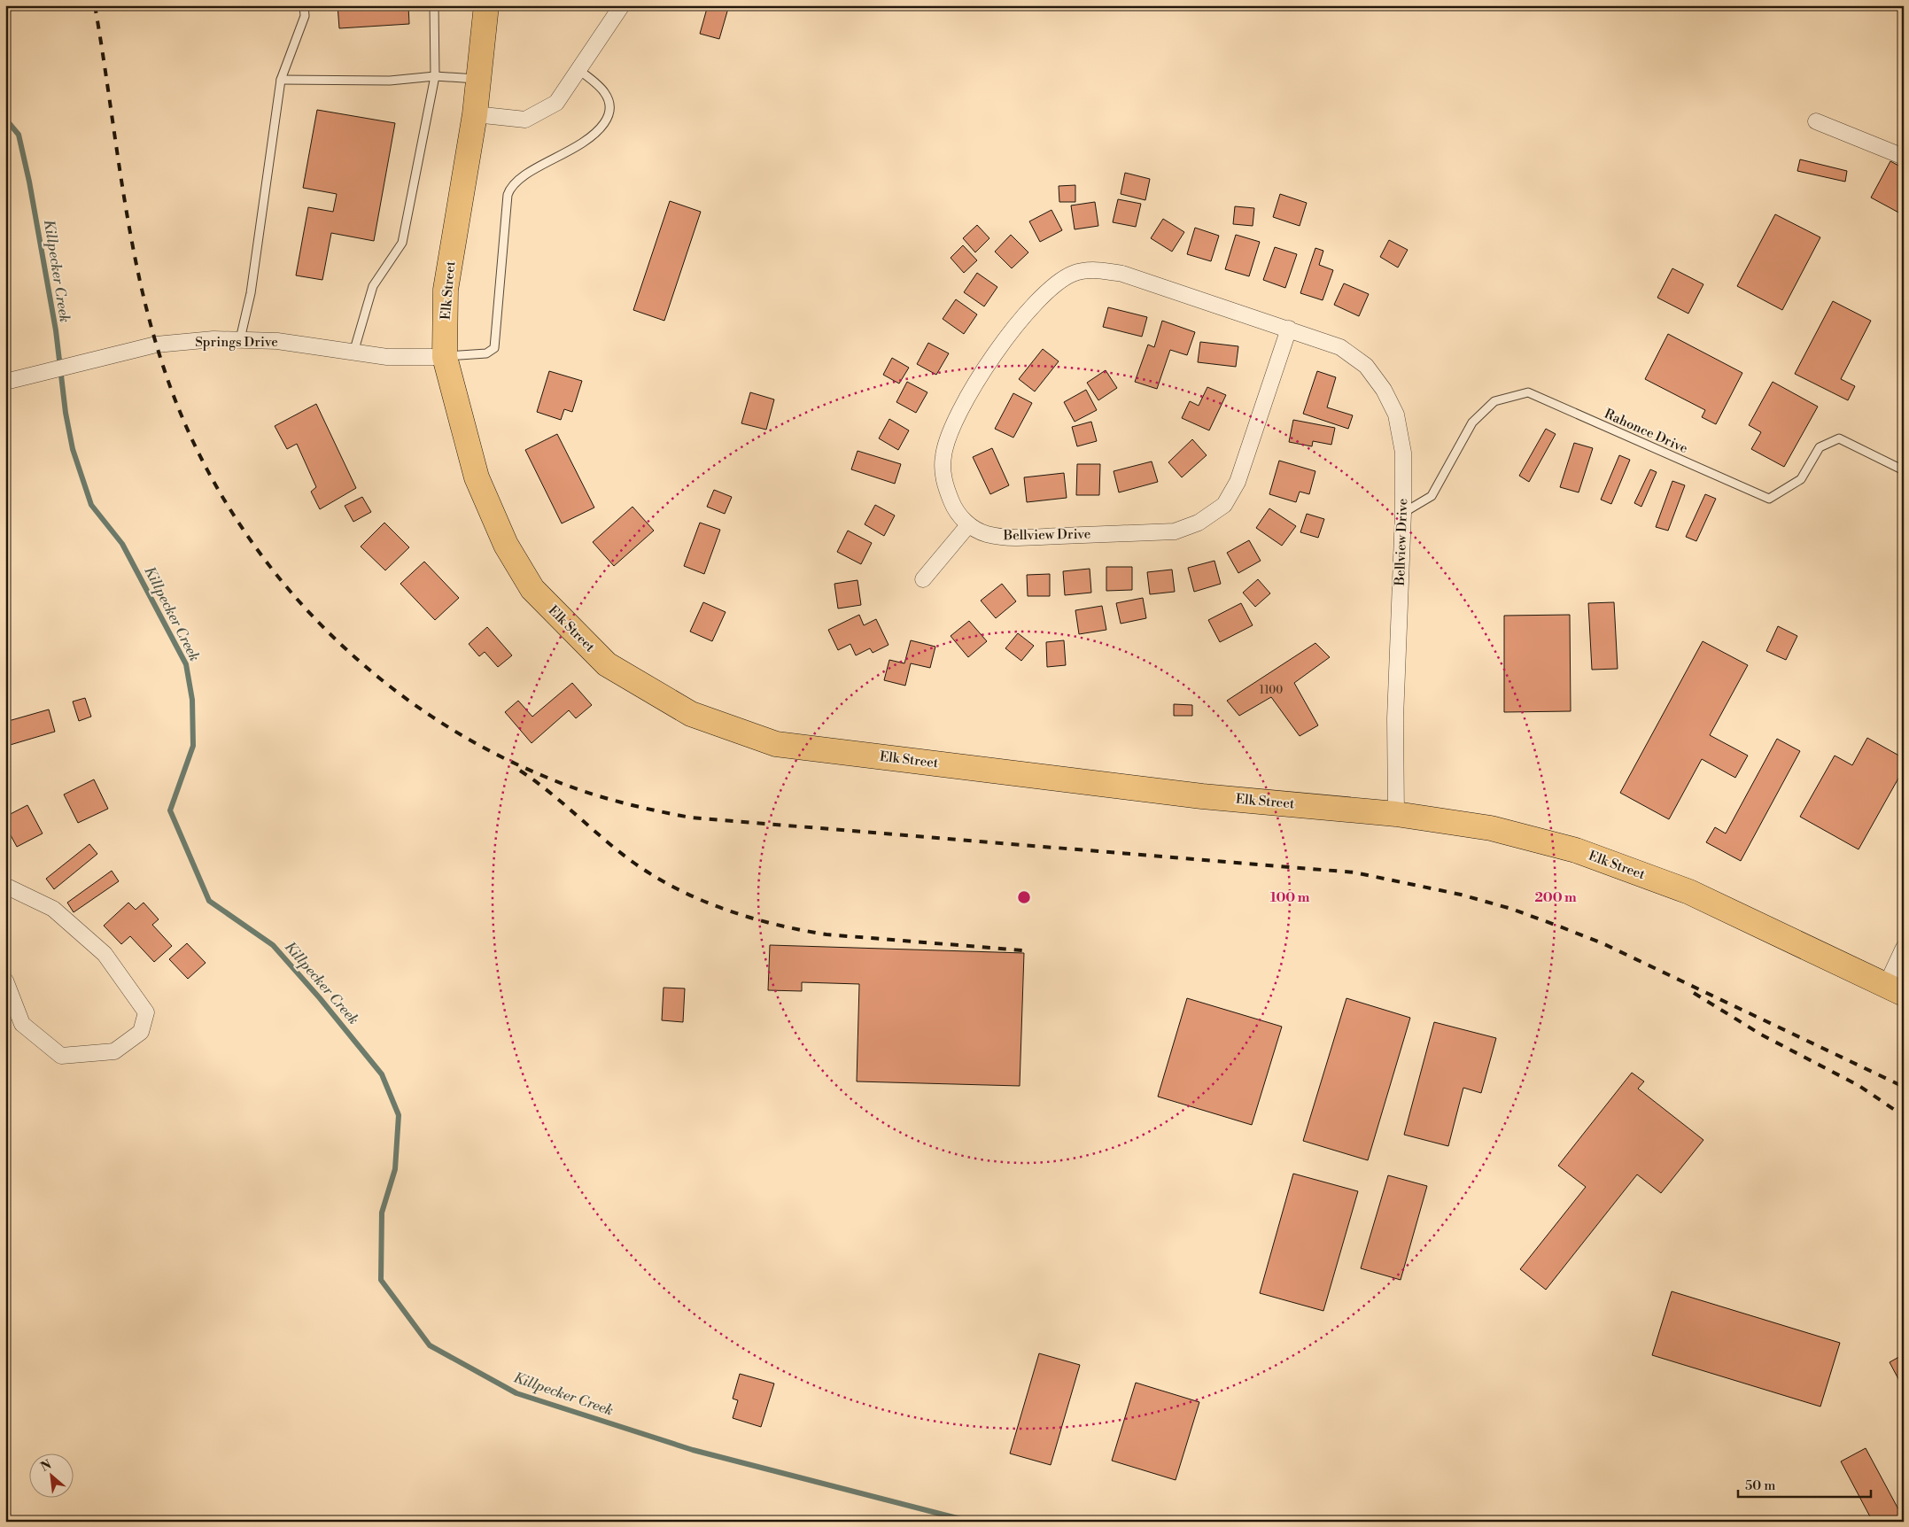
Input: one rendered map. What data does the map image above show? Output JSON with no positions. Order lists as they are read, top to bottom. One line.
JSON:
{"streets":{"main road":["Elk Street"],"street":["Springs Drive","Bellview Drive"],"lane":["Rahonce Drive"]},"crossings":[["Elk Street","Springs Drive"],["Elk Street","Bellview Drive"],["Rahonce Drive","Bellview Drive"]],"water":["Killpecker Creek"],"house_numbers":["1100"],"scale_bar":"50 m","north":"top left","rings":["100 m","200 m"]}
